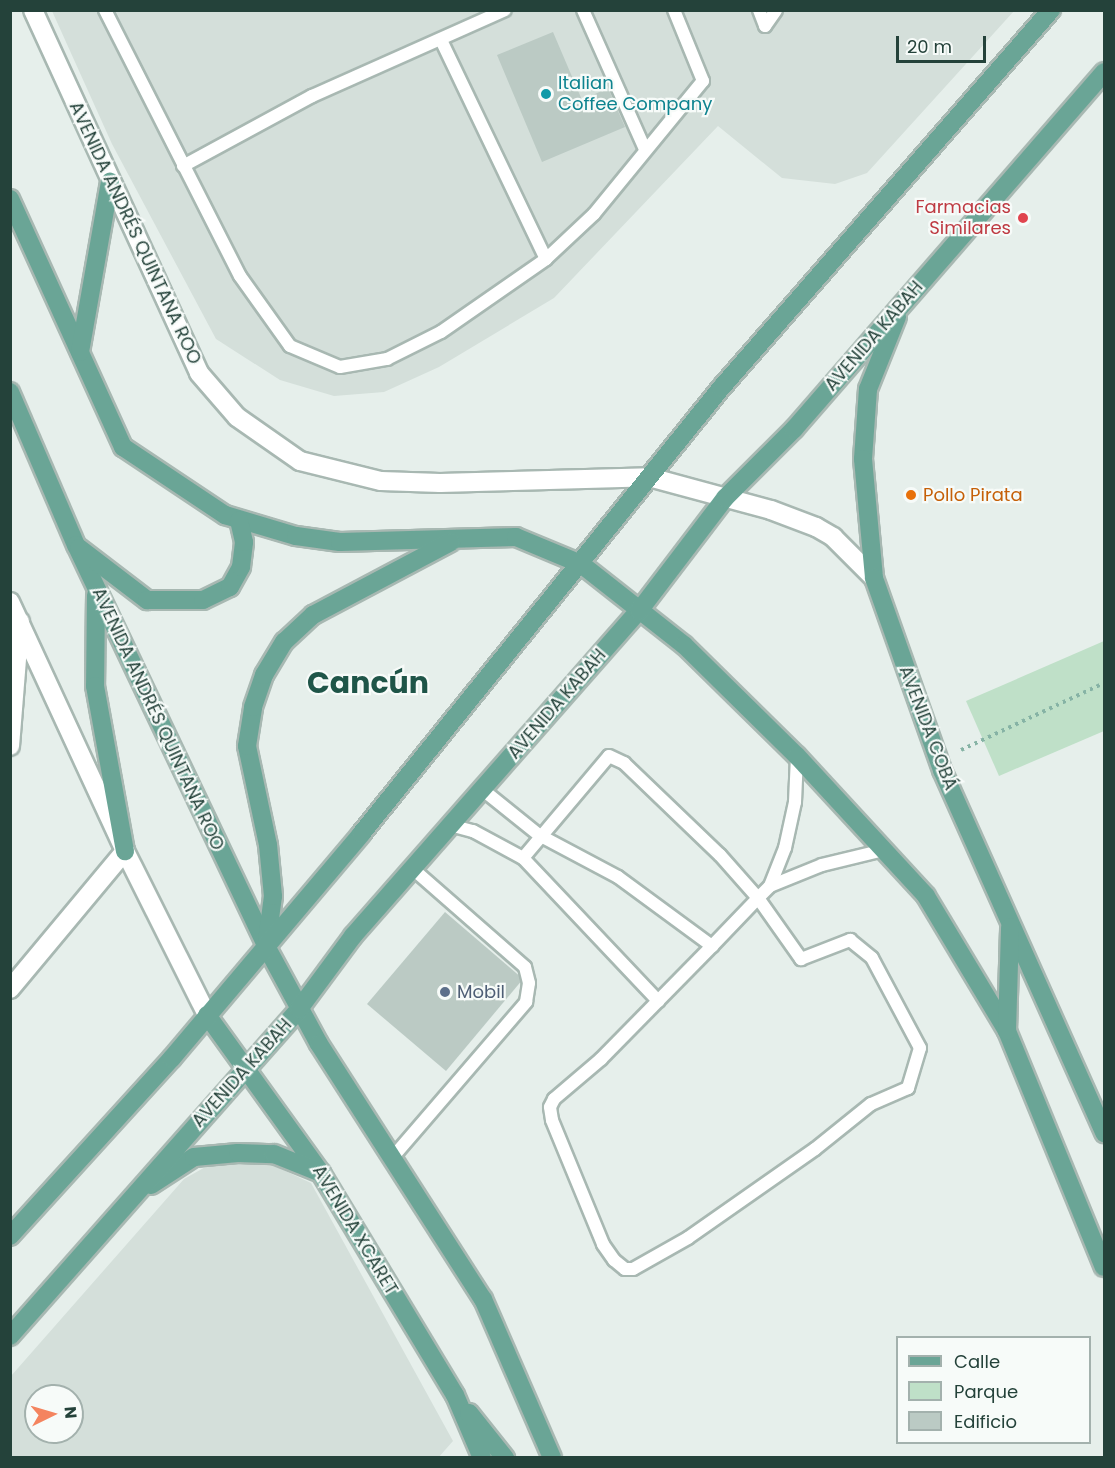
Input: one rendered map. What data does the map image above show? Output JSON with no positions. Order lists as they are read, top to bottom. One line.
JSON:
{"streets":{"main road":["AVENIDA ANDRÉS QUINTANA ROO","AVENIDA KABAH","AVENIDA COBÁ","AVENIDA XCARET"]},"crossings":[["AVENIDA ANDRÉS QUINTANA ROO","AVENIDA KABAH"],["AVENIDA ANDRÉS QUINTANA ROO","AVENIDA COBÁ"],["AVENIDA KABAH","AVENIDA COBÁ"],["AVENIDA KABAH","AVENIDA XCARET"]],"districts":["Cancún"],"places":["Italian Coffee Company","Farmacias Similares","Pollo Pirata","Mobil"],"legend":["Calle","Parque","Edificio"],"scale_bar":"20 m","north":"right"}
